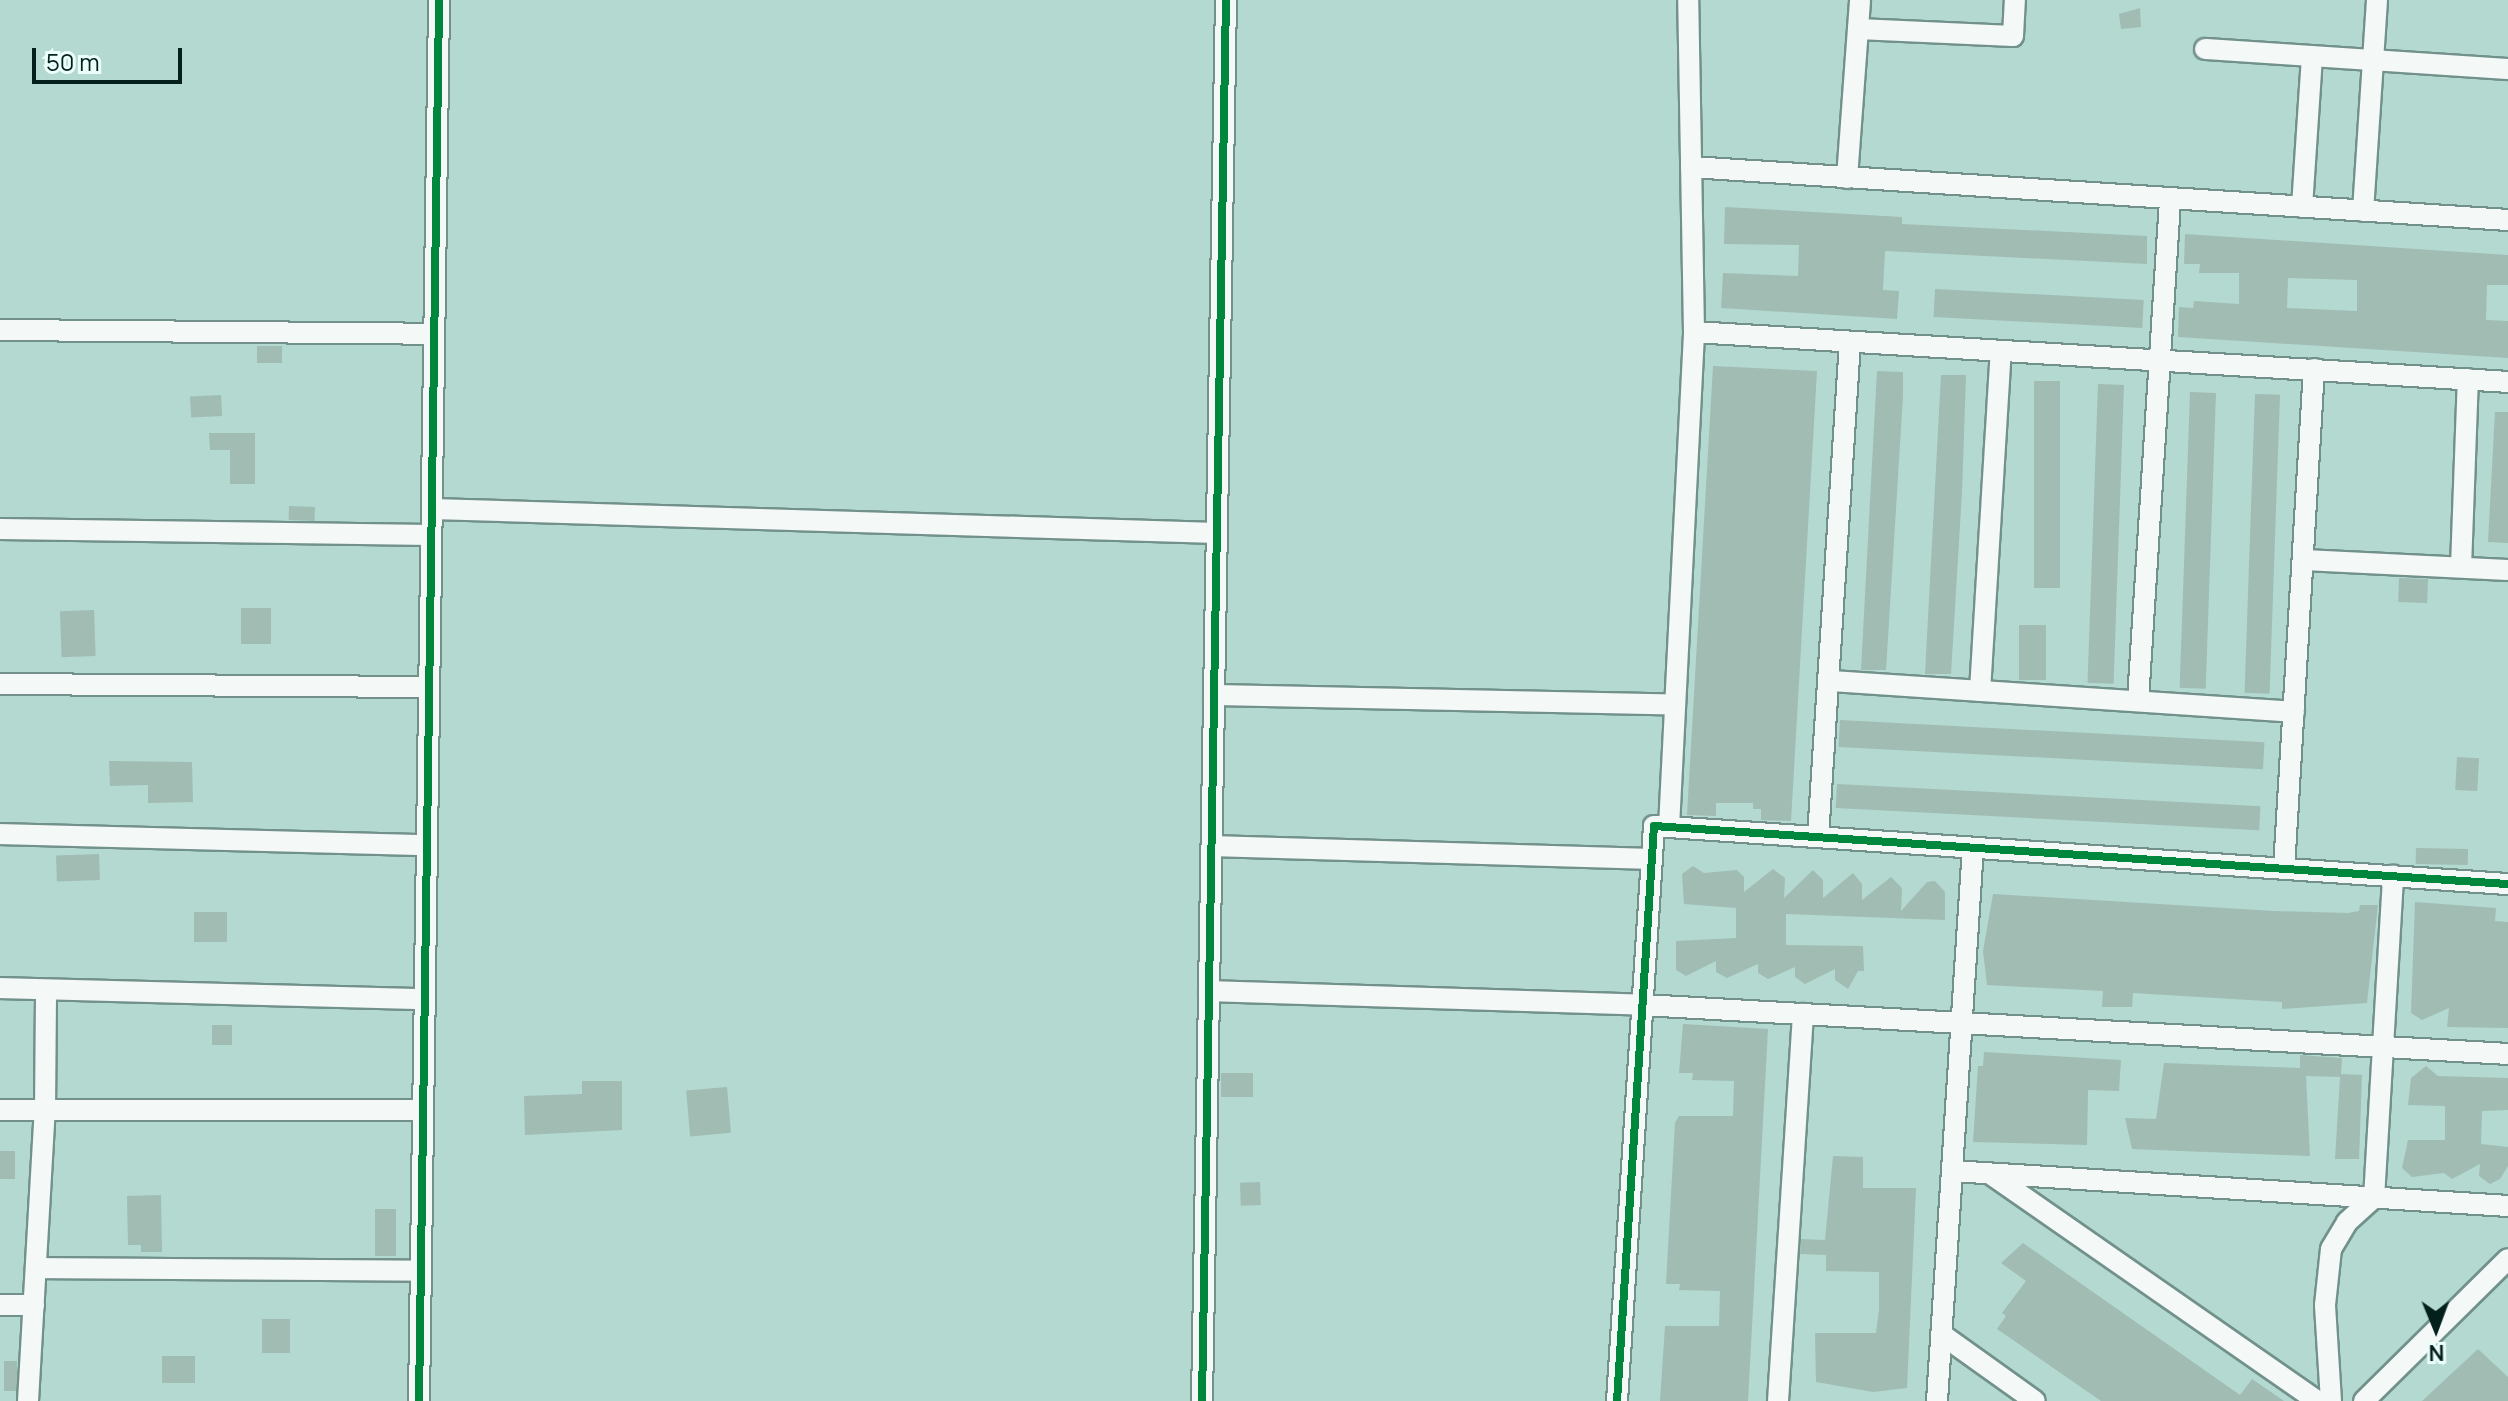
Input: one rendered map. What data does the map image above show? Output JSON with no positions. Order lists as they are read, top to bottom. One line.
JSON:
{"scale_bar":"50 m","north":"bottom"}
